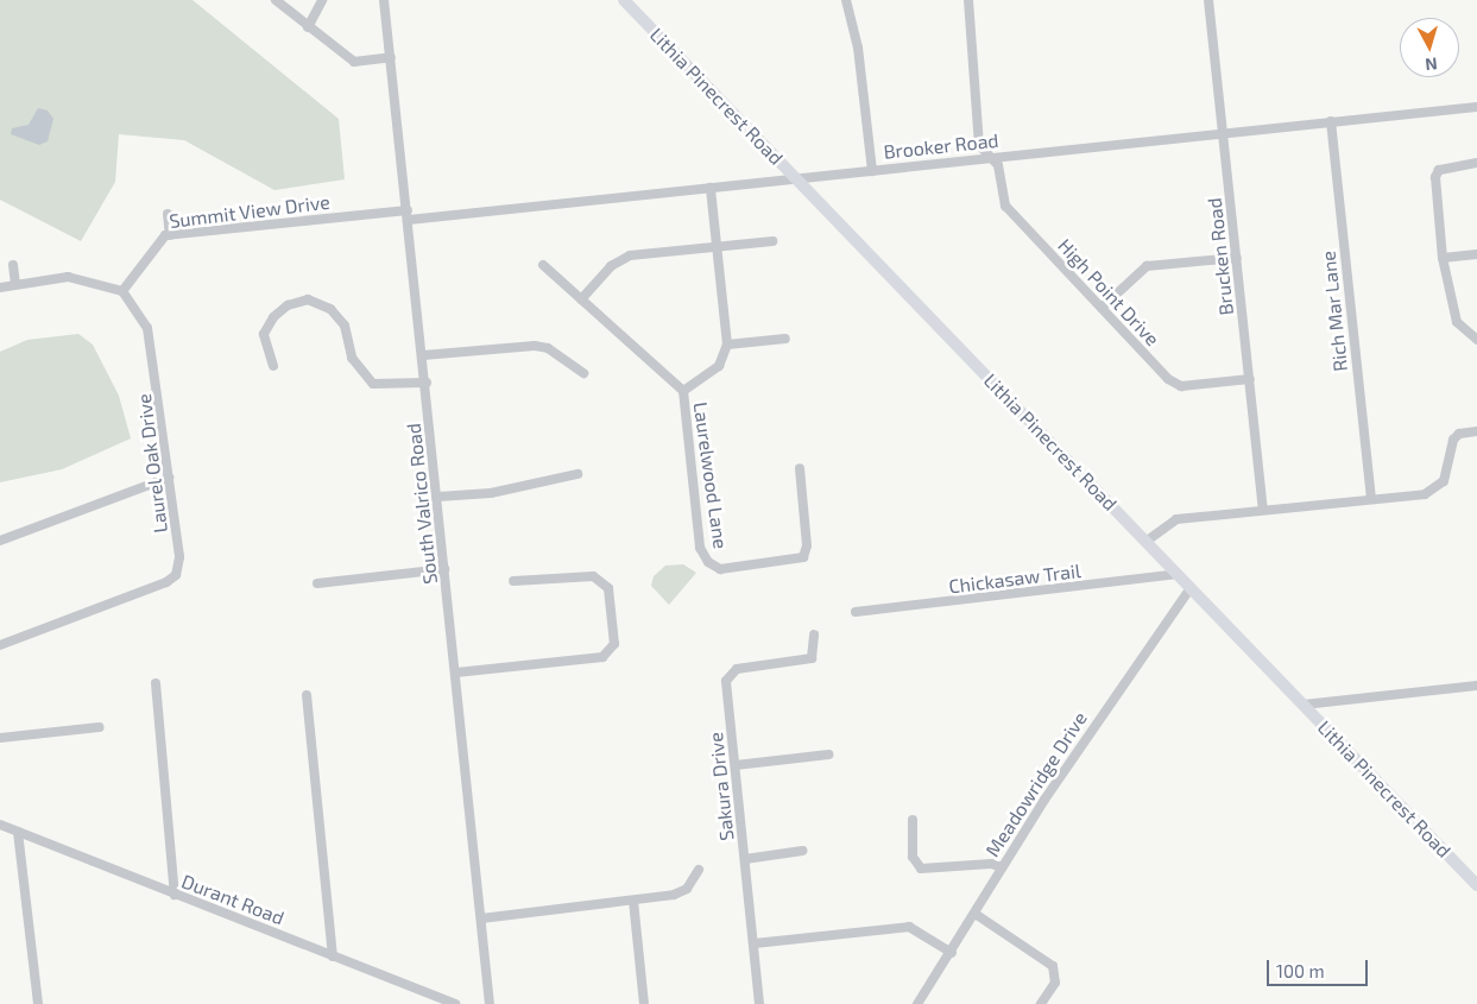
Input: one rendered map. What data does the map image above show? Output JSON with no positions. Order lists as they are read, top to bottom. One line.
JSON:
{"streets":{"main road":["Lithia Pinecrest Road"],"street":["Brooker Road","Summit View Drive","Brucken Road","High Point Drive","Rich Mar Lane","Laurel Oak Drive","Laurelwood Lane","South Valrico Road","Chickasaw Trail","Meadowridge Drive","Sakura Drive","Durant Road"]},"crossings":[["Lithia Pinecrest Road","Brooker Road"],["Lithia Pinecrest Road","Chickasaw Trail"],["Lithia Pinecrest Road","Meadowridge Drive"],["Brooker Road","Summit View Drive"],["Brooker Road","Brucken Road"],["Brooker Road","High Point Drive"],["Brooker Road","Rich Mar Lane"],["Brooker Road","South Valrico Road"],["Summit View Drive","Laurel Oak Drive"],["Summit View Drive","South Valrico Road"],["Brucken Road","High Point Drive"]],"scale_bar":"100 m","north":"bottom"}
